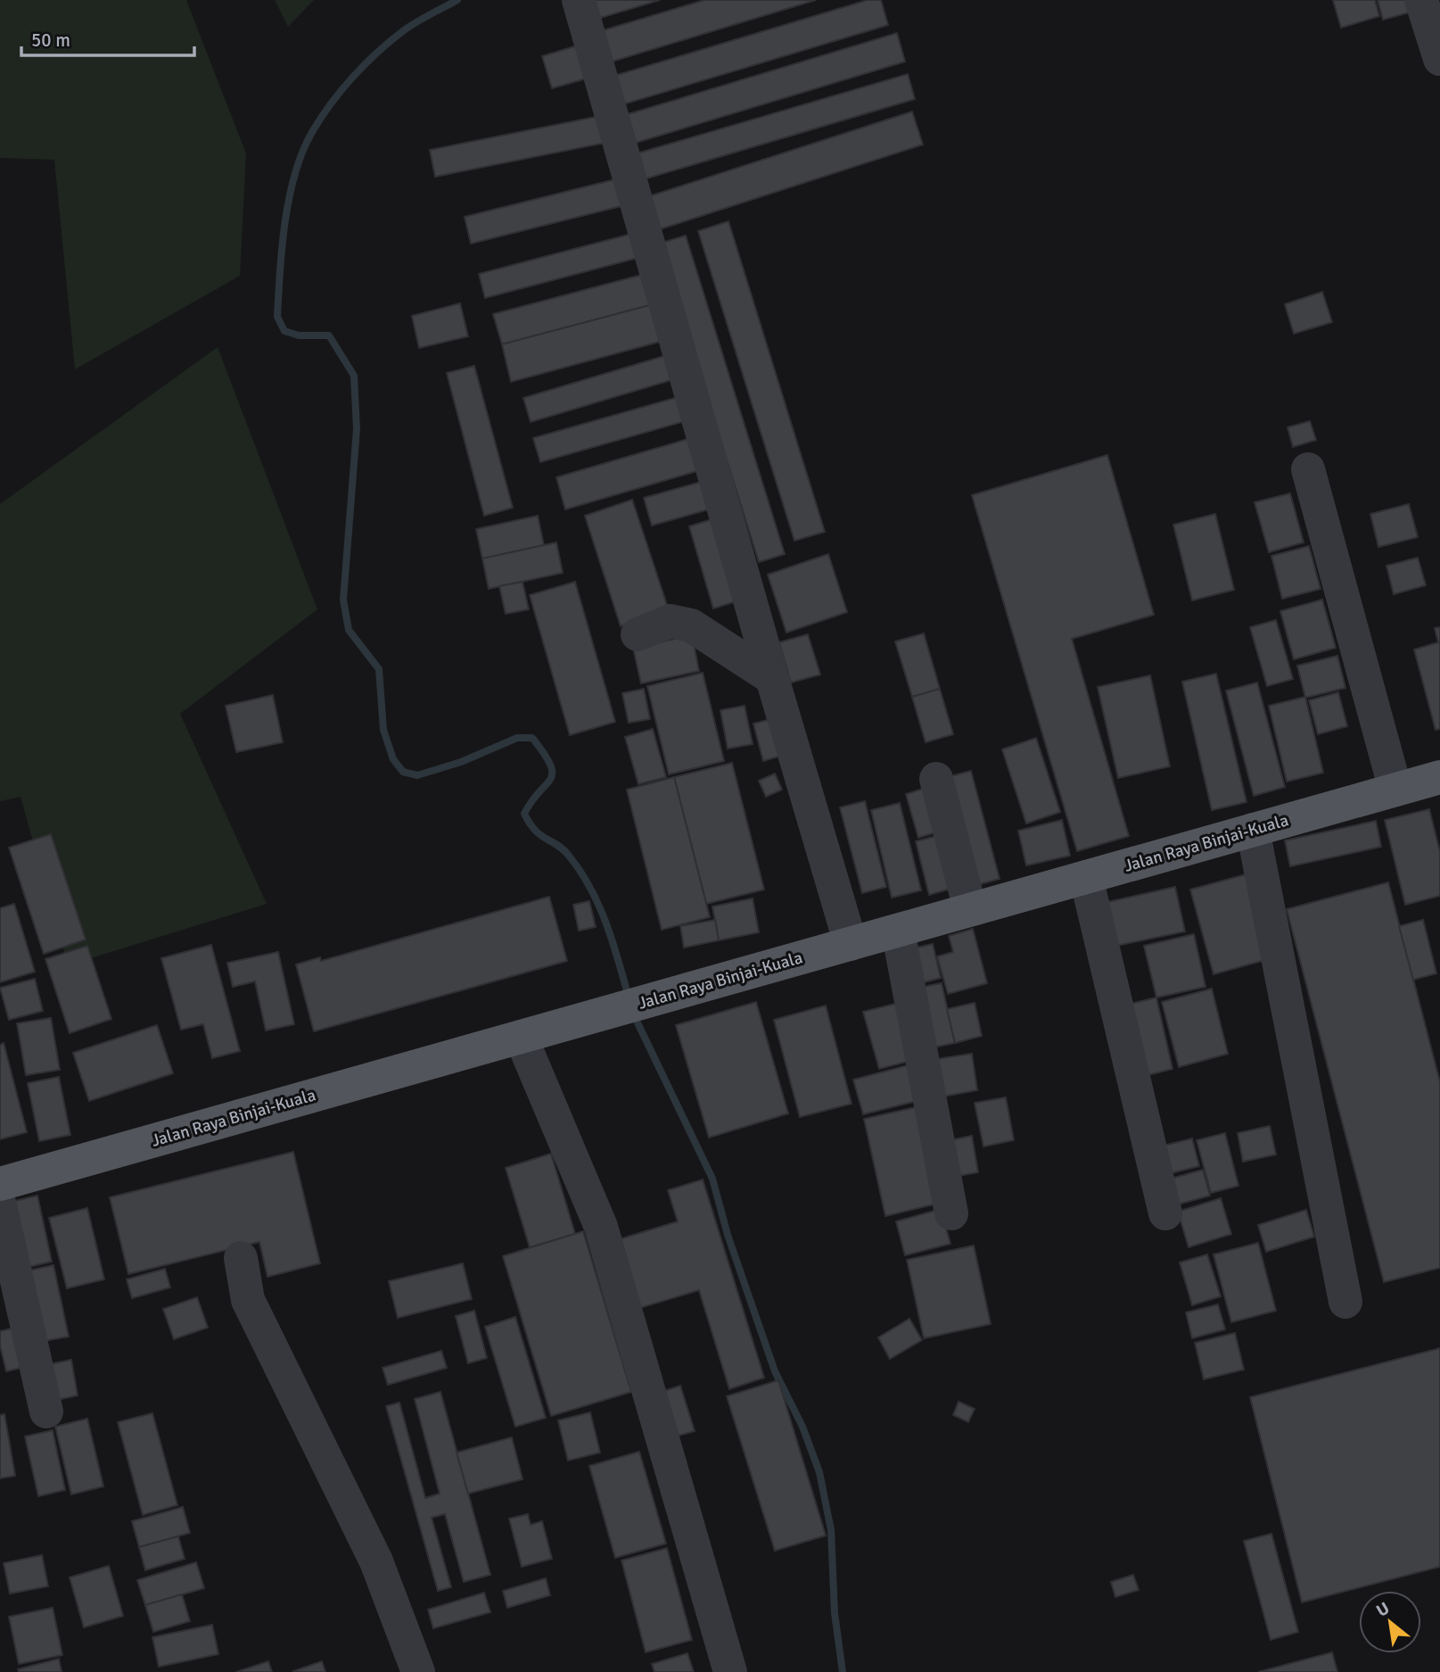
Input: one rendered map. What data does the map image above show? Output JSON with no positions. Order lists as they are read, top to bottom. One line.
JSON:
{"streets":{"main road":["Jalan Raya Binjai-Kuala"]},"scale_bar":"50 m","north":"top left"}
